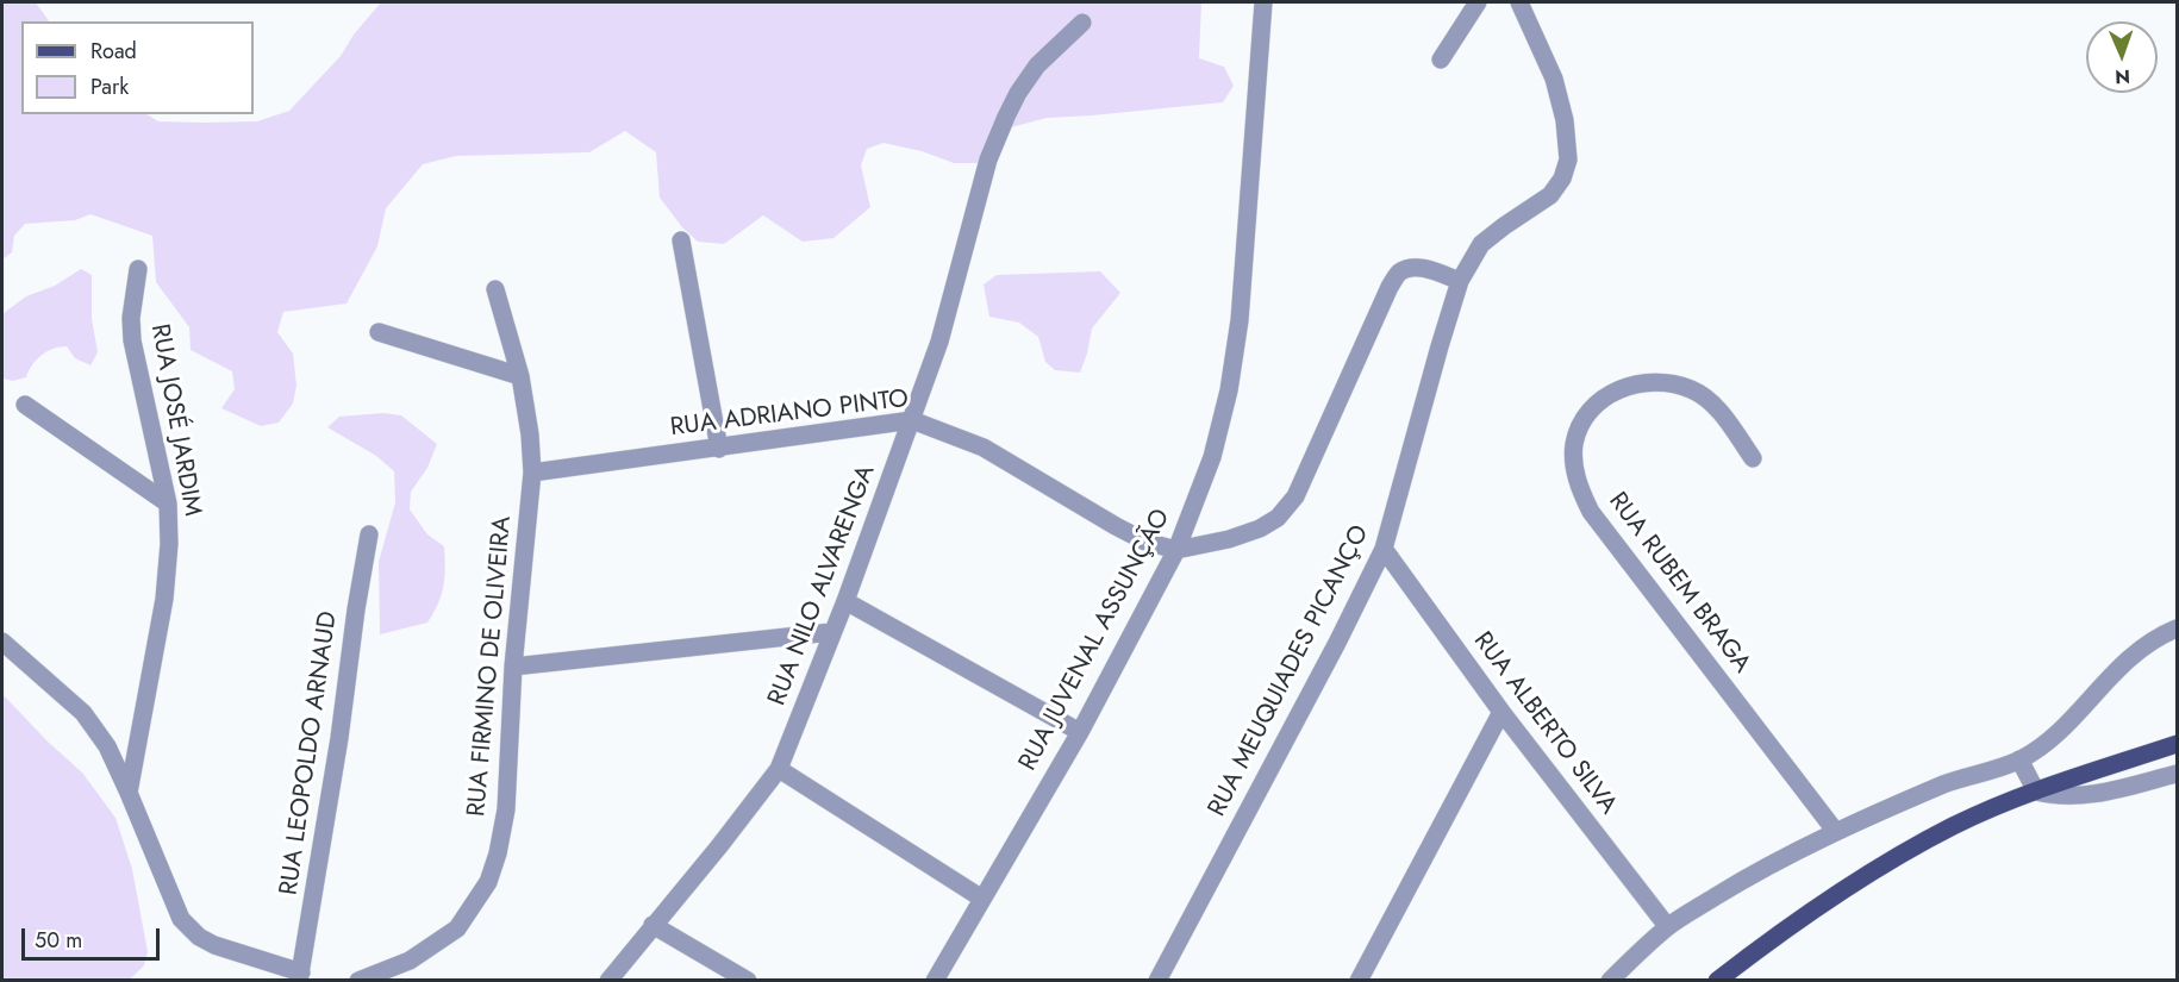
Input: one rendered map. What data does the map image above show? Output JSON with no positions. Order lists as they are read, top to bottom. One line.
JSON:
{"streets":{"street":["RUA ADRIANO PINTO","RUA JOSÉ JARDIM","RUA RUBEM BRAGA","RUA NILO ALVARENGA","RUA JUVENAL ASSUNÇÃO","RUA FIRMINO DE OLIVEIRA","RUA MEUQUIADES PICANÇO","RUA ALBERTO SILVA","RUA LEOPOLDO ARNAUD"]},"crossings":[["RUA ADRIANO PINTO","RUA NILO ALVARENGA"],["RUA ADRIANO PINTO","RUA JUVENAL ASSUNÇÃO"],["RUA ADRIANO PINTO","RUA FIRMINO DE OLIVEIRA"],["RUA ADRIANO PINTO","RUA MEUQUIADES PICANÇO"],["RUA MEUQUIADES PICANÇO","RUA ALBERTO SILVA"]],"legend":["Road","Park"],"scale_bar":"50 m","north":"bottom"}
